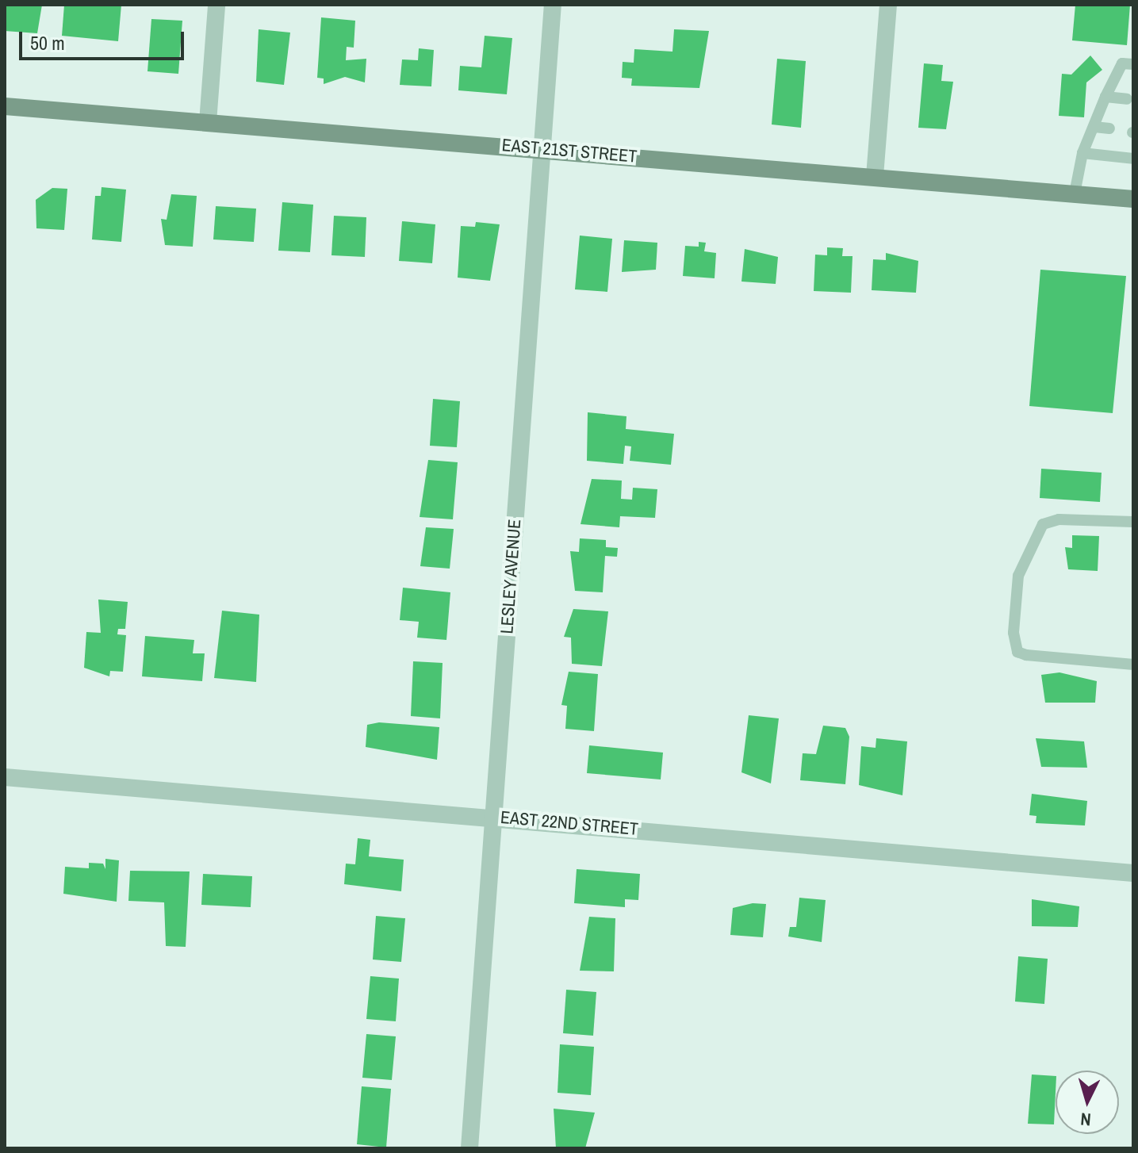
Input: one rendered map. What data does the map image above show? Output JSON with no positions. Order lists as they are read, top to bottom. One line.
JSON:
{"streets":{"main road":["EAST 21ST STREET"],"street":["LESLEY AVENUE","EAST 22ND STREET"]},"crossings":[["EAST 21ST STREET","LESLEY AVENUE"],["LESLEY AVENUE","EAST 22ND STREET"]],"scale_bar":"50 m","north":"bottom"}
